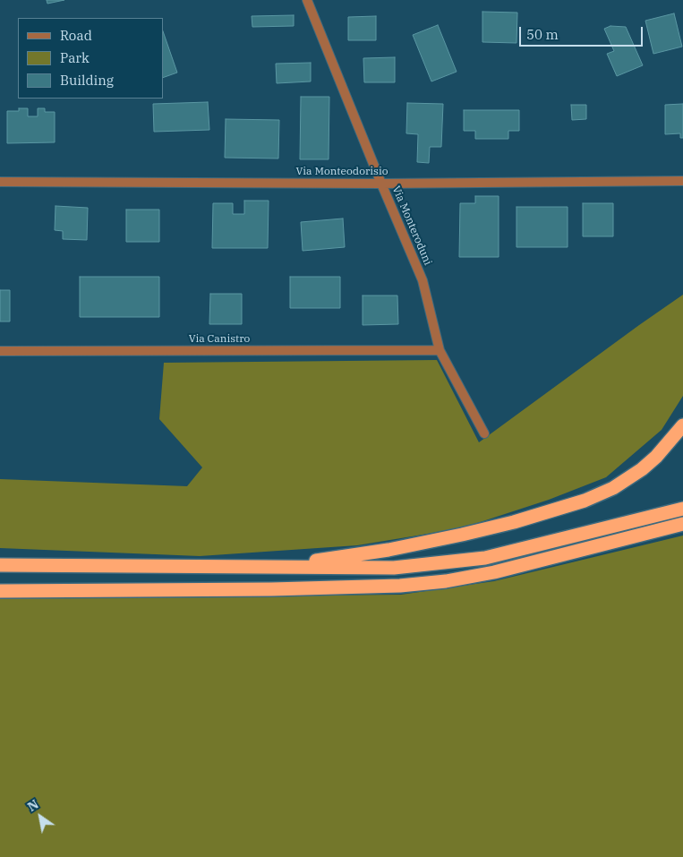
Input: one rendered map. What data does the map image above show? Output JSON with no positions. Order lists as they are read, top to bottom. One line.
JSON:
{"streets":{"street":["Via Monteodorisio","Via Monteroduni","Via Canistro"]},"crossings":[["Via Monteodorisio","Via Monteroduni"],["Via Monteroduni","Via Canistro"]],"legend":["Road","Park","Building"],"scale_bar":"50 m","north":"top left"}
